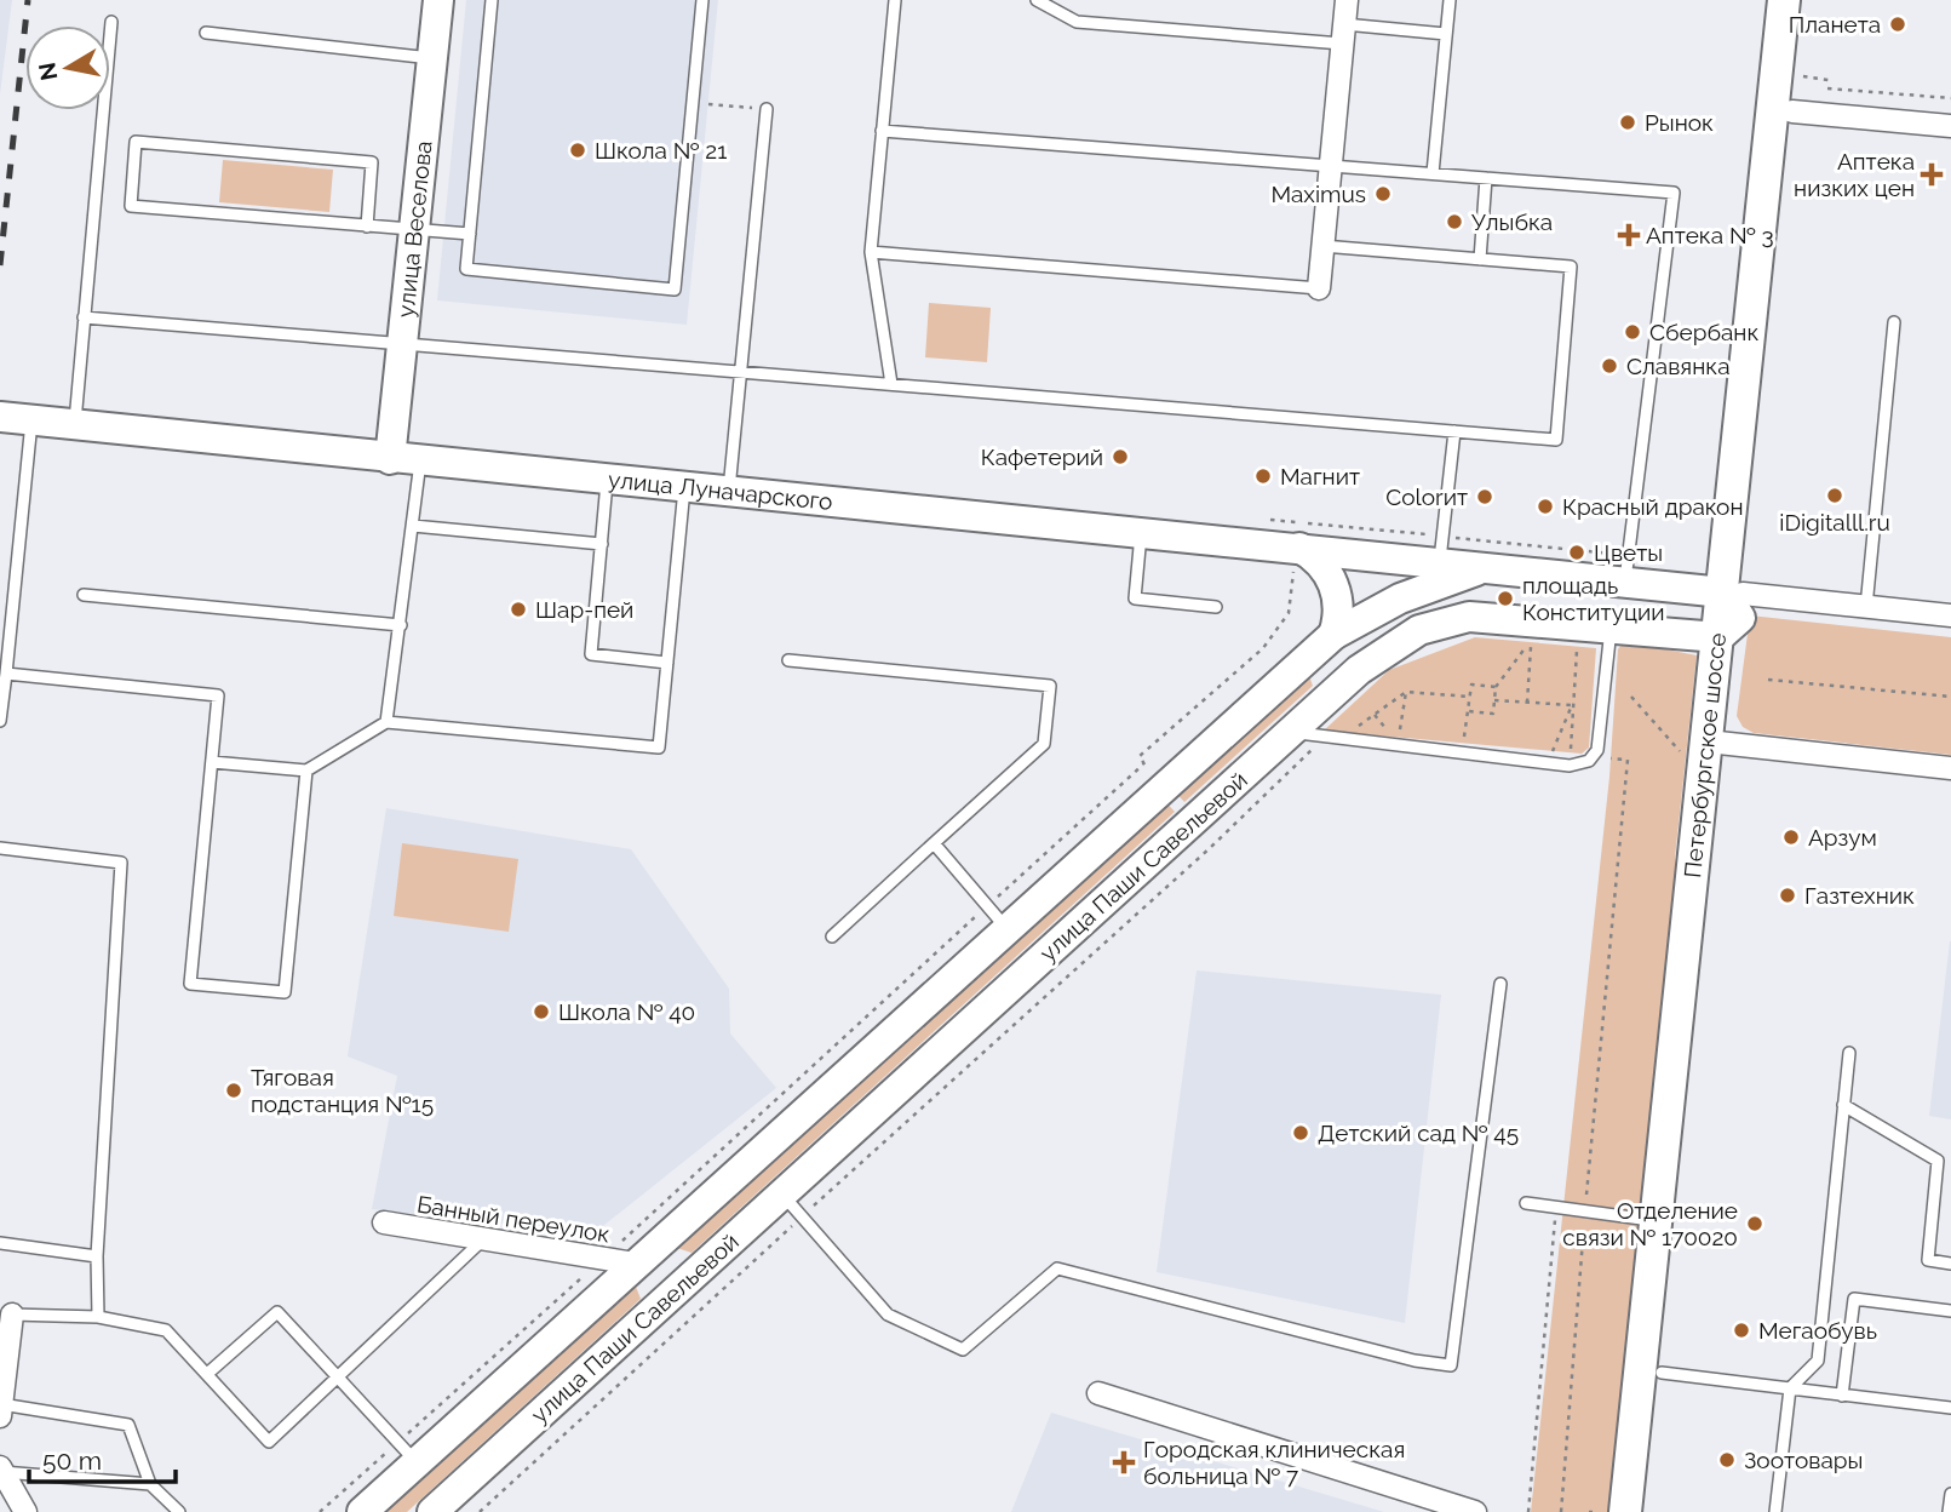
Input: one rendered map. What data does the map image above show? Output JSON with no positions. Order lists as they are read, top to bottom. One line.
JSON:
{"streets":{"main road":["улица Веселова","улица Луначарского","Петербургское шоссе","улица Паши Савельевой"],"street":["Банный переулок"]},"crossings":[["улица Веселова","улица Луначарского"],["улица Луначарского","улица Паши Савельевой"],["Петербургское шоссе","улица Паши Савельевой"],["улица Паши Савельевой","Банный переулок"]],"places":{"other":["Планета","Рынок","Школа № 21","Maximus","Улыбка","Сбербанк","Славянка","Кафетерий","Магнит","iDigitalll.ru","Colorит","Красный дракон","Цветы","площадь Конституции","Шар-пей","Арзум","Газтехник","Школа № 40","Тяговая подстанция №15","Детский сад № 45","Отделение связи № 170020","Мегаобувь","Зоотовары"],"health":["Аптека низких цен","Аптека № 3","Городская клиническая больница № 7"]},"scale_bar":"50 m","north":"left"}
